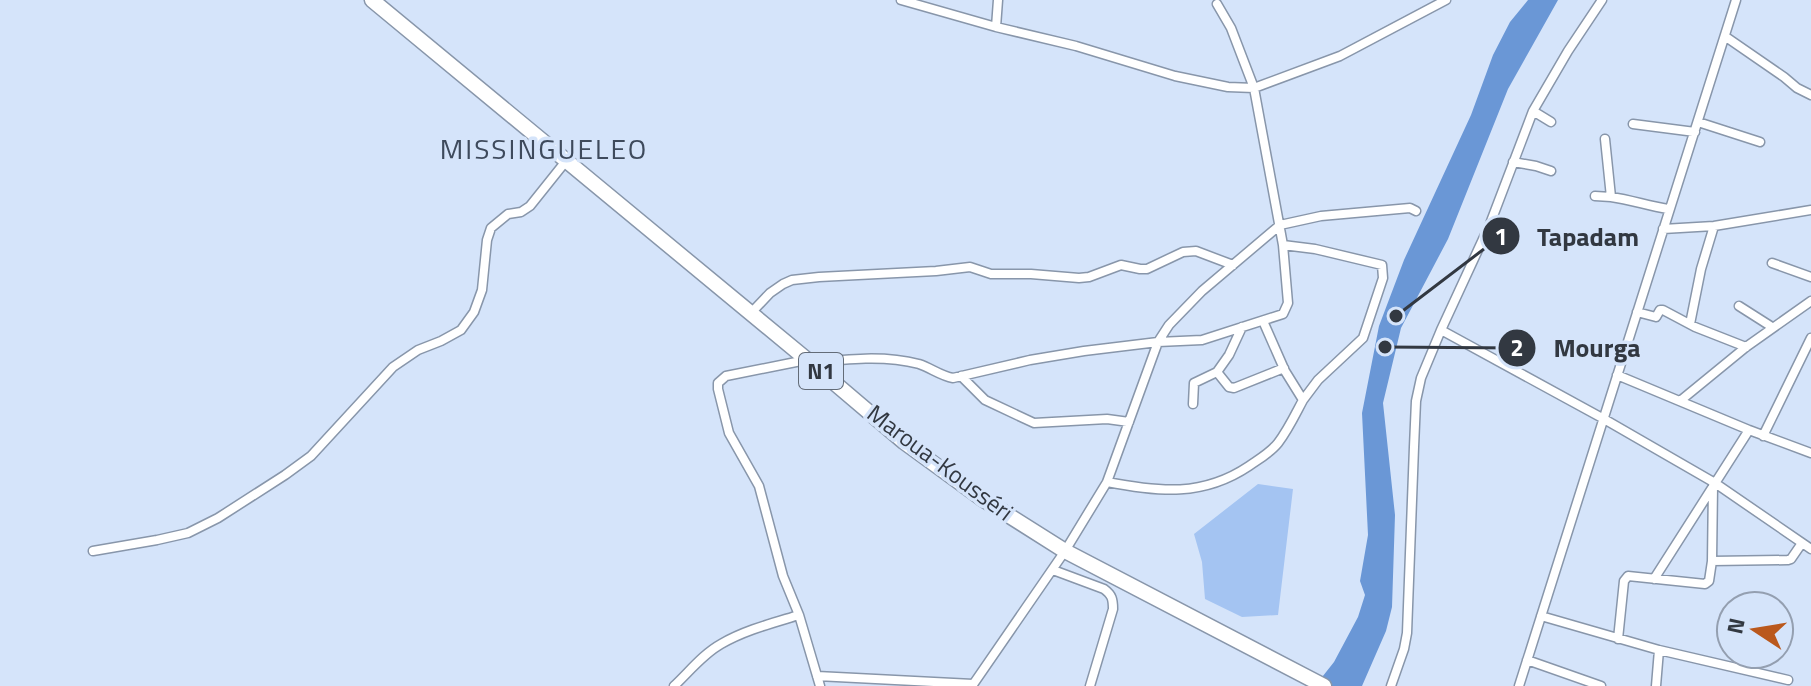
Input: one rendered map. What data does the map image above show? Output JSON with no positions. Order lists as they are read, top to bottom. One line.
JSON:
{"streets":{"highway":["N1","Maroua-Kousséri"]},"districts":["MISSINGUELEO"],"places":["Tapadam","Mourga"],"north":"left"}
